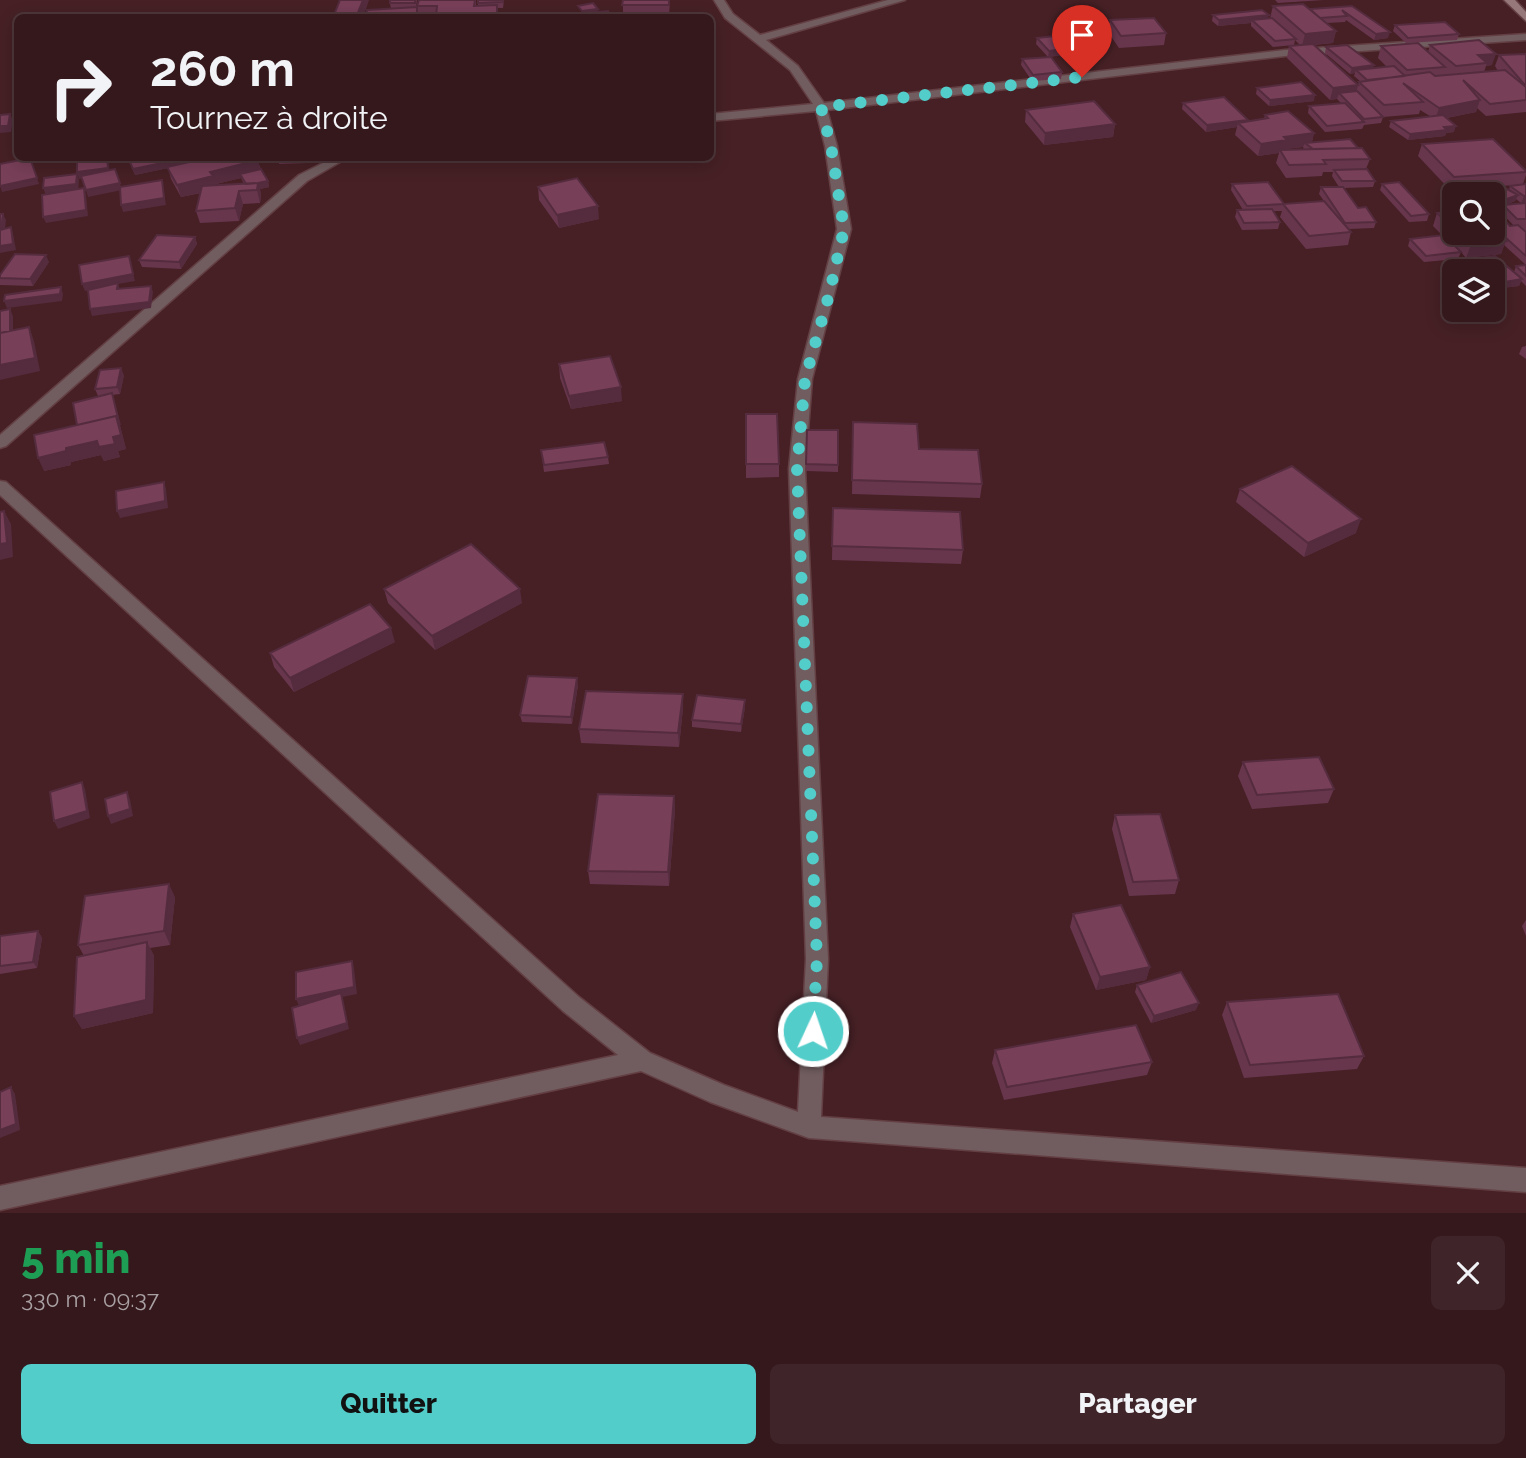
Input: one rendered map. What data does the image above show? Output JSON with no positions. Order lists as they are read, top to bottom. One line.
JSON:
{"page":{"turn":["260 m","Tournez à droite"],"heading":["5 min","330 m · 09:37"],"buttons":["Quitter","Partager"]}}
